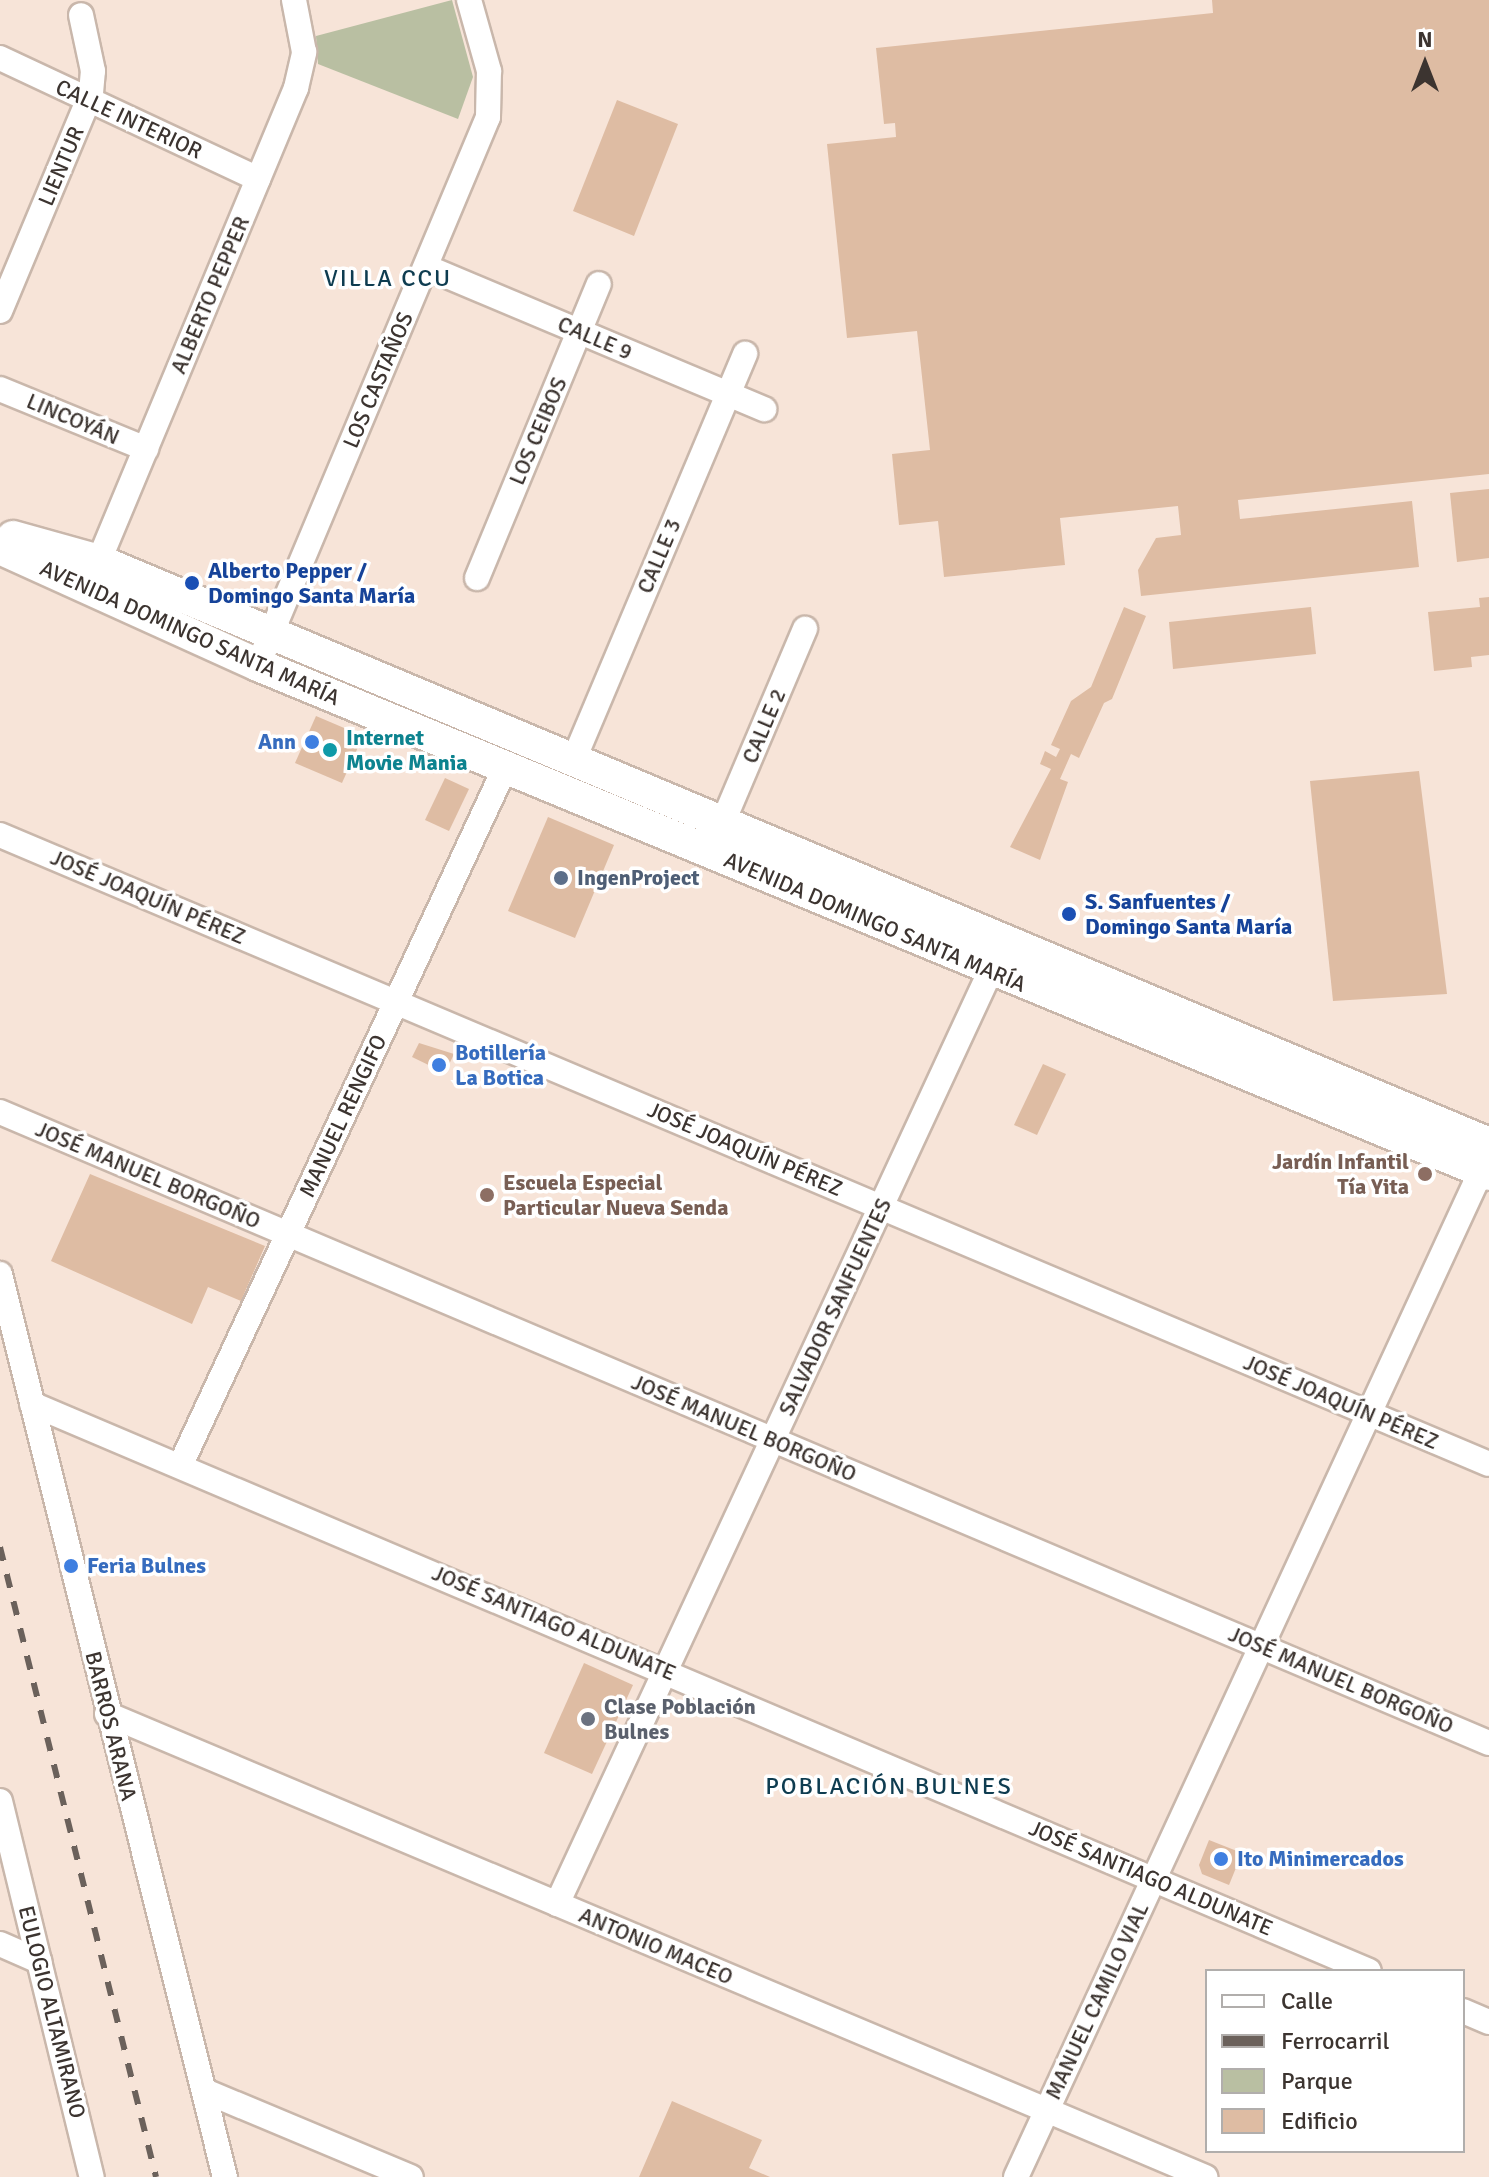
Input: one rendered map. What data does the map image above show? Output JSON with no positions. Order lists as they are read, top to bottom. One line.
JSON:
{"streets":{"main road":["AVENIDA DOMINGO SANTA MARÍA"],"street":["CALLE INTERIOR","LIENTUR","ALBERTO PEPPER","CALLE 9","LOS CASTAÑOS","LINCOYÁN","LOS CEIBOS","CALLE 3","CALLE 2","JOSÉ JOAQUÍN PÉREZ","MANUEL RENGIFO","JOSÉ MANUEL BORGOÑO","SALVADOR SANFUENTES","JOSÉ SANTIAGO ALDUNATE","BARROS ARANA","ANTONIO MACEO","MANUEL CAMILO VIAL","EULOGIO ALTAMIRANO"]},"crossings":[["CALLE INTERIOR","LIENTUR"],["CALLE INTERIOR","ALBERTO PEPPER"],["ALBERTO PEPPER","LINCOYÁN"],["ALBERTO PEPPER","AVENIDA DOMINGO SANTA MARÍA"],["CALLE 9","LOS CASTAÑOS"],["CALLE 9","LOS CEIBOS"],["CALLE 9","CALLE 3"],["LOS CASTAÑOS","AVENIDA DOMINGO SANTA MARÍA"],["CALLE 3","AVENIDA DOMINGO SANTA MARÍA"],["AVENIDA DOMINGO SANTA MARÍA","CALLE 2"],["AVENIDA DOMINGO SANTA MARÍA","MANUEL RENGIFO"],["AVENIDA DOMINGO SANTA MARÍA","SALVADOR SANFUENTES"],["AVENIDA DOMINGO SANTA MARÍA","MANUEL CAMILO VIAL"],["JOSÉ JOAQUÍN PÉREZ","MANUEL RENGIFO"],["JOSÉ JOAQUÍN PÉREZ","SALVADOR SANFUENTES"],["JOSÉ JOAQUÍN PÉREZ","MANUEL CAMILO VIAL"],["MANUEL RENGIFO","JOSÉ MANUEL BORGOÑO"],["MANUEL RENGIFO","JOSÉ SANTIAGO ALDUNATE"],["JOSÉ MANUEL BORGOÑO","SALVADOR SANFUENTES"],["JOSÉ MANUEL BORGOÑO","MANUEL CAMILO VIAL"],["SALVADOR SANFUENTES","JOSÉ SANTIAGO ALDUNATE"],["SALVADOR SANFUENTES","ANTONIO MACEO"],["JOSÉ SANTIAGO ALDUNATE","BARROS ARANA"],["JOSÉ SANTIAGO ALDUNATE","MANUEL CAMILO VIAL"],["BARROS ARANA","ANTONIO MACEO"],["ANTONIO MACEO","MANUEL CAMILO VIAL"]],"districts":["VILLA CCU","POBLACIÓN BULNES"],"places":["Alberto Pepper / Domingo Santa María","Ann","Internet Movie Mania","IngenProject","S. Sanfuentes / Domingo Santa María","Botillería La Botica","Jardín Infantil Tía Yita","Escuela Especial Particular Nueva Senda","Feria Bulnes","Clase Población Bulnes","Ito Minimercados"],"legend":["Calle","Ferrocarril","Parque","Edificio"],"north":"top"}
